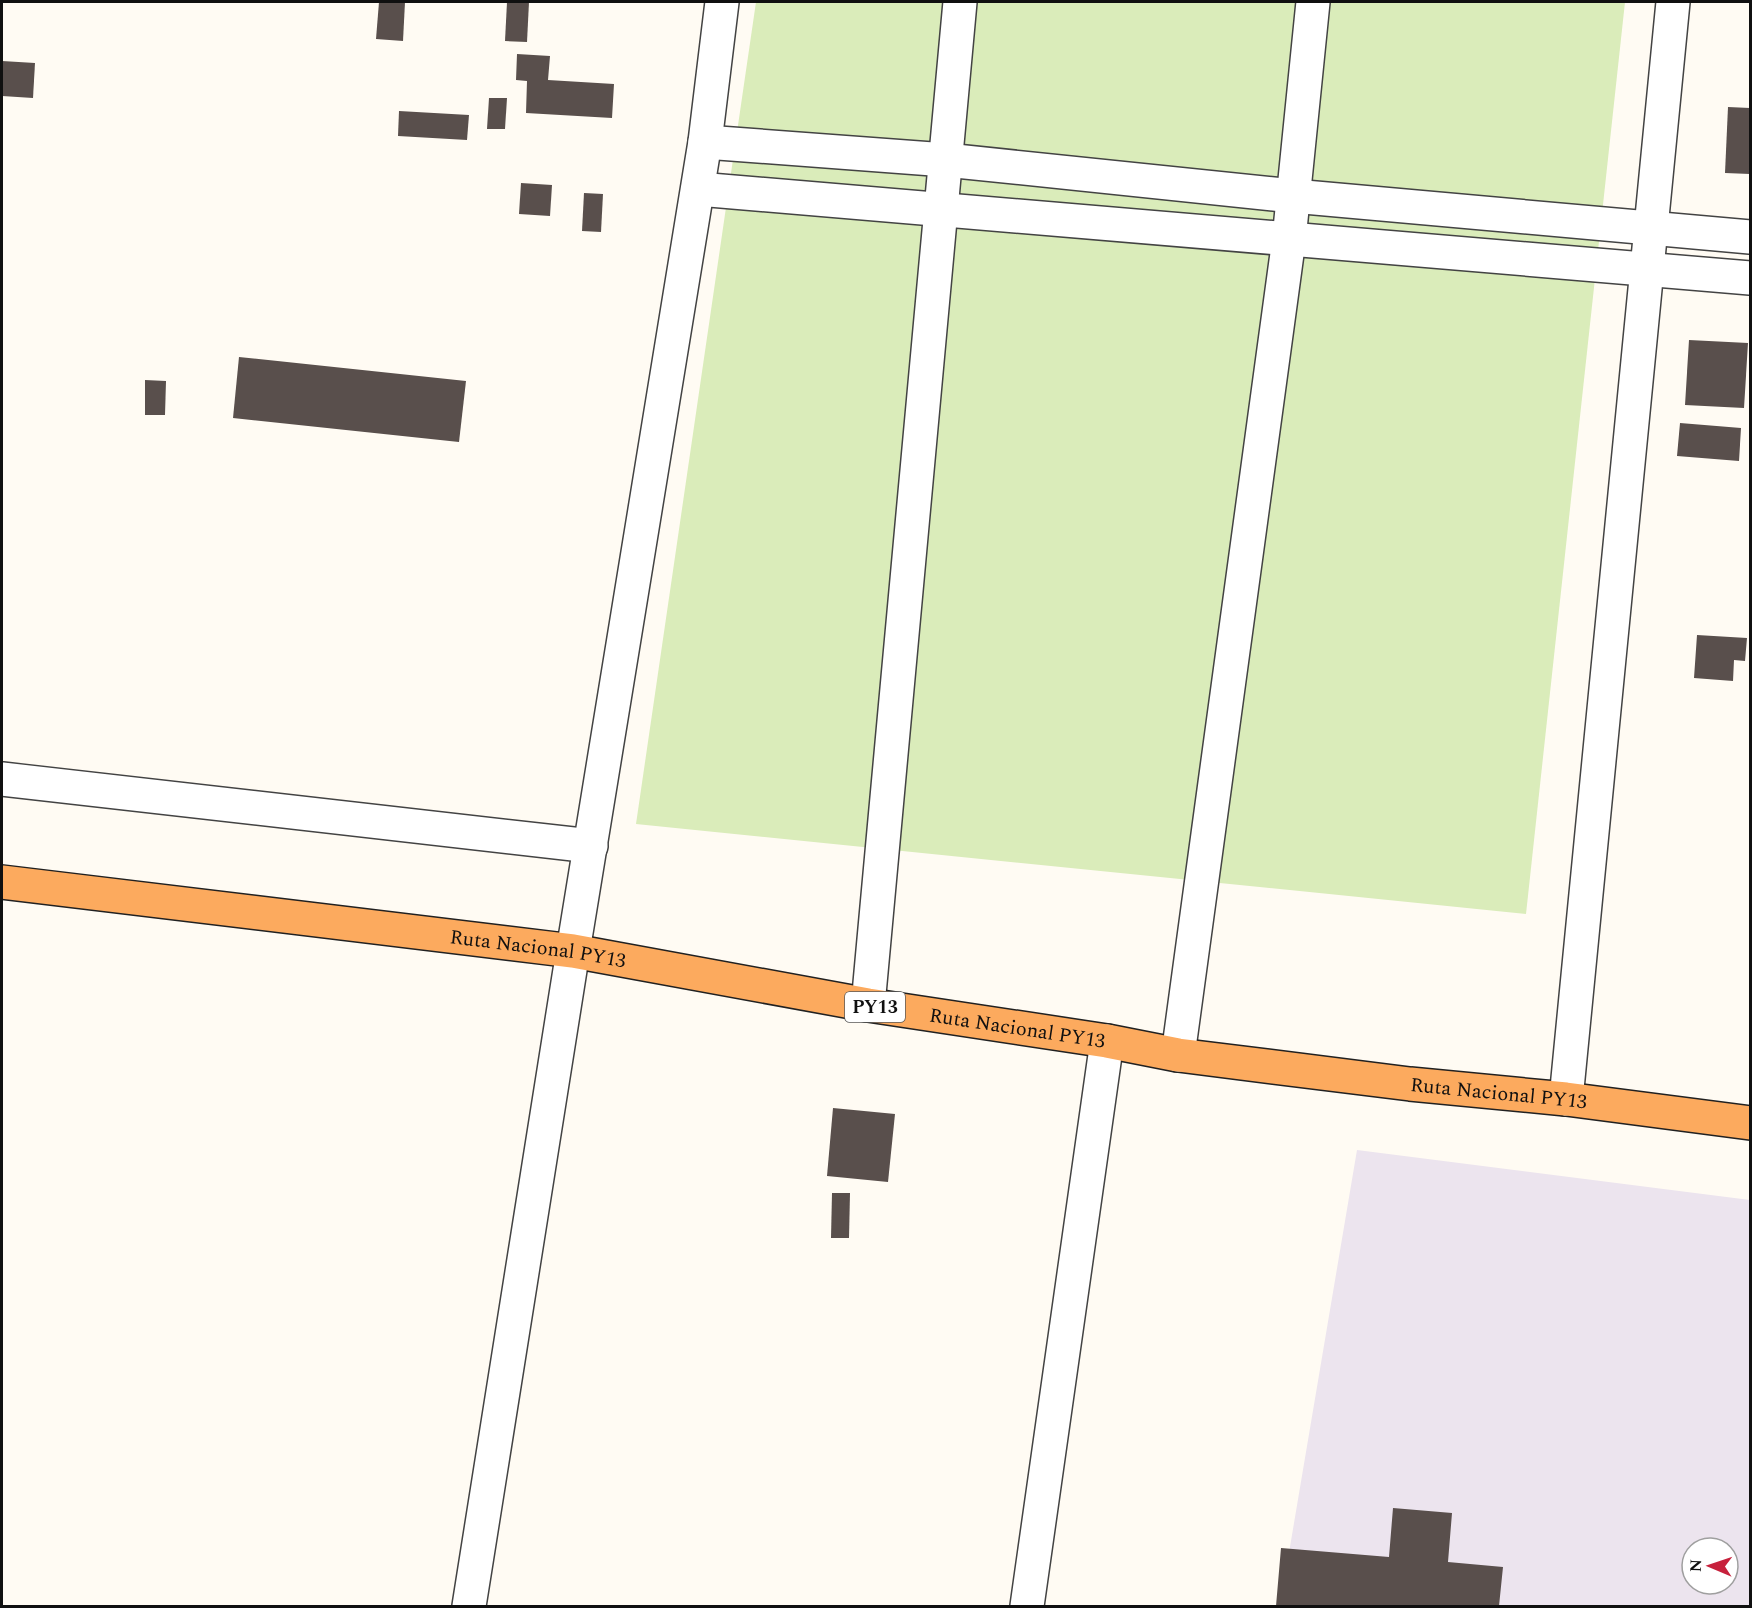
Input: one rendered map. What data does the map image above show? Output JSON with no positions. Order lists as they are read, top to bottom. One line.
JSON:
{"streets":{"highway":["Ruta Nacional PY13","PY13"]},"north":"left"}
